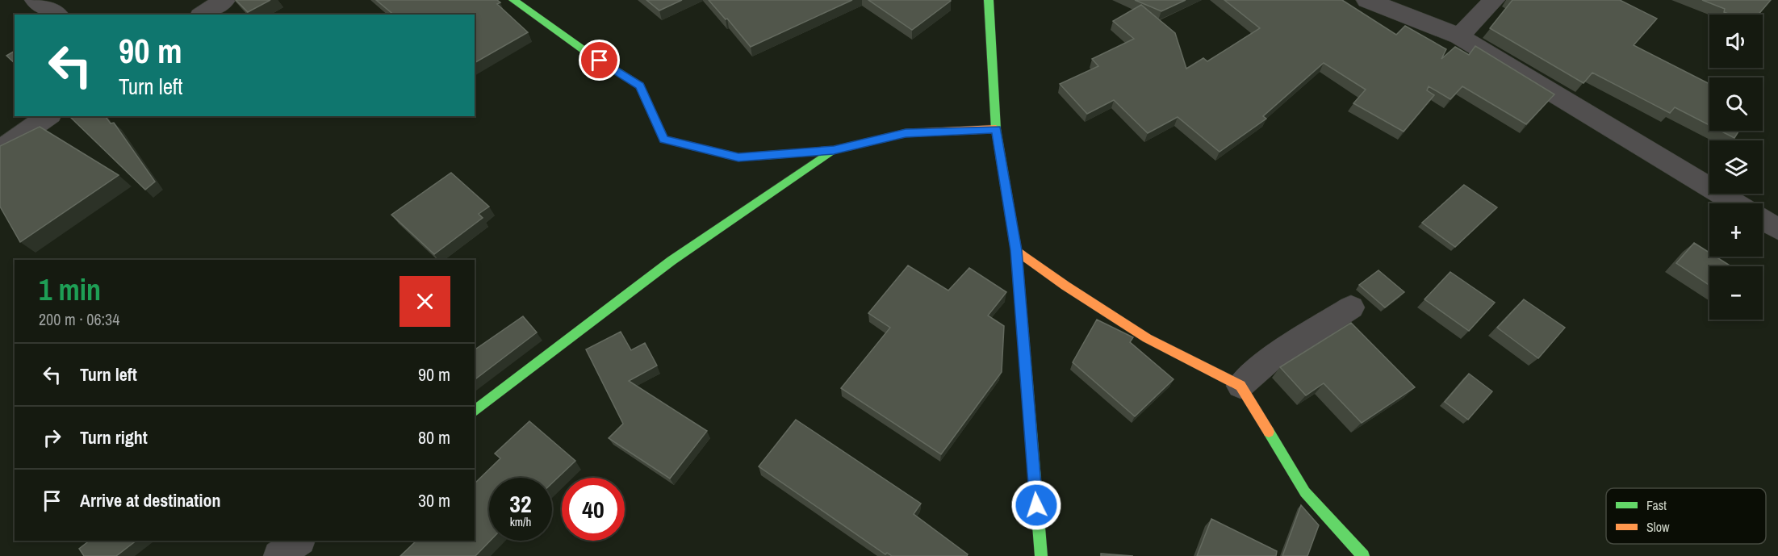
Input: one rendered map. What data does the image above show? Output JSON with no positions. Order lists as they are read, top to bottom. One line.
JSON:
{"legend":["Fast","Slow"],"page":{"map_buttons":["+","−"],"turn":["90 m","Turn left"],"heading":["1 min","200 m · 06:34"],"list":[{"name":"Turn left","value":"90 m"},{"name":"Turn right","value":"80 m"},{"name":"Arrive at destination","value":"30 m"}],"speed":"32 km/h","limit":"40"}}
